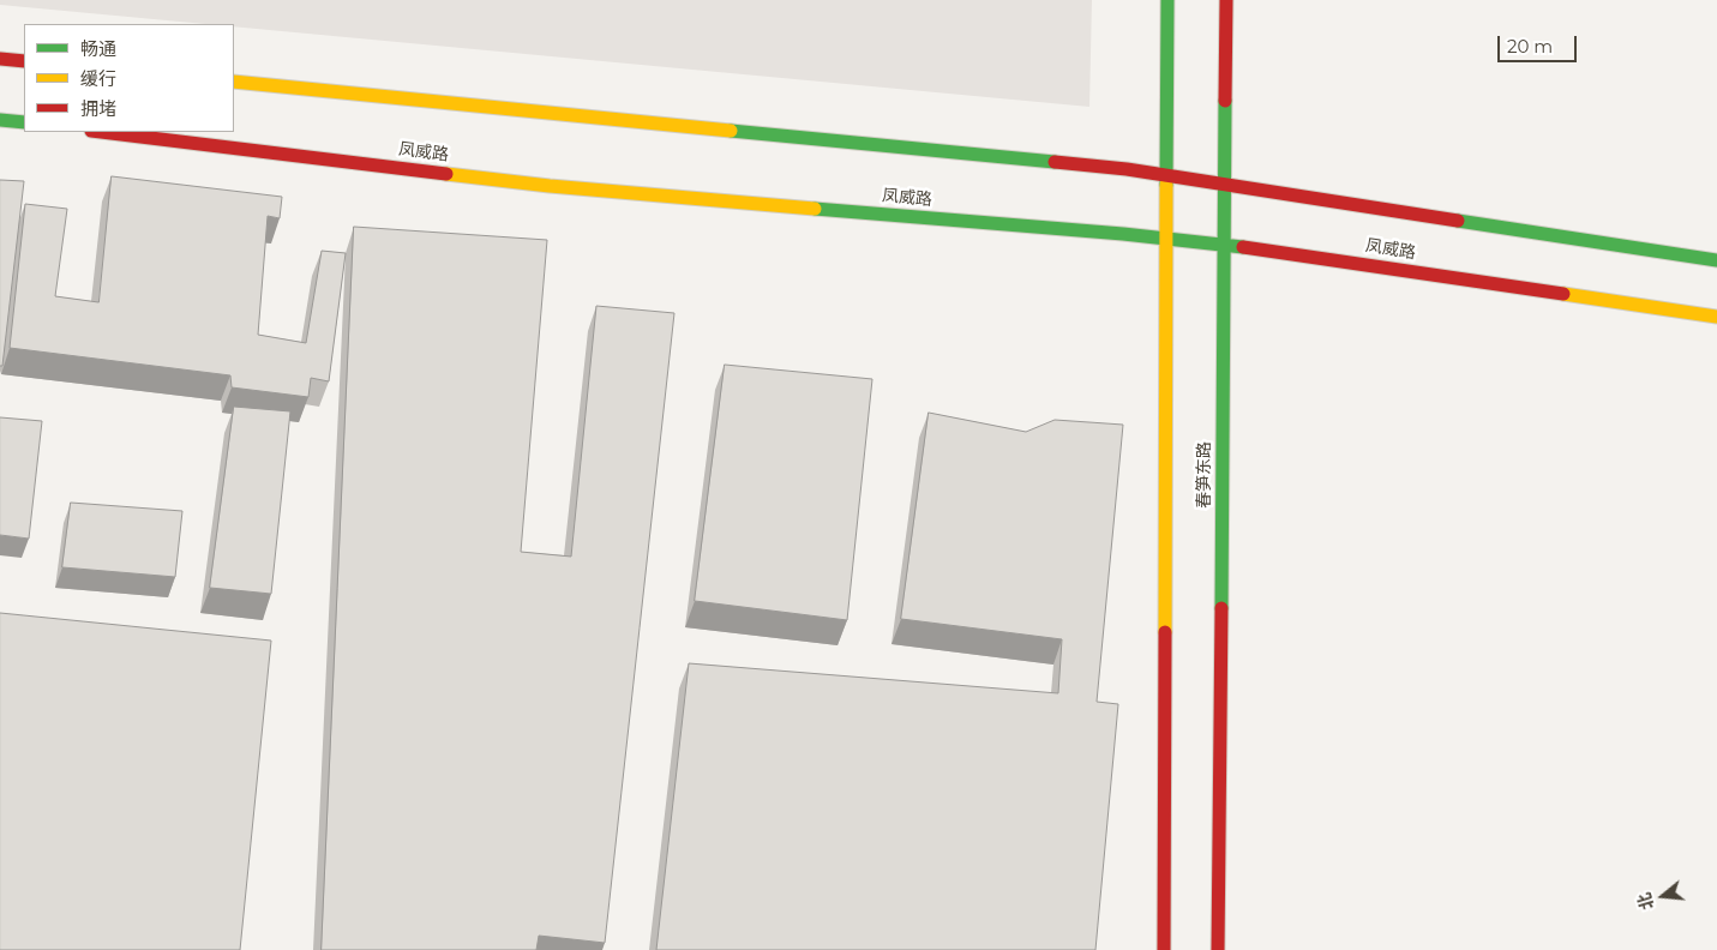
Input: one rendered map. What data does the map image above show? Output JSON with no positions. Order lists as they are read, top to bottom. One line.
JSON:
{"streets":{"main road":["凤威路","春笋东路"]},"crossings":[["凤威路","春笋东路"]],"legend":["畅通","缓行","拥堵"],"scale_bar":"20 m","north":"left"}
